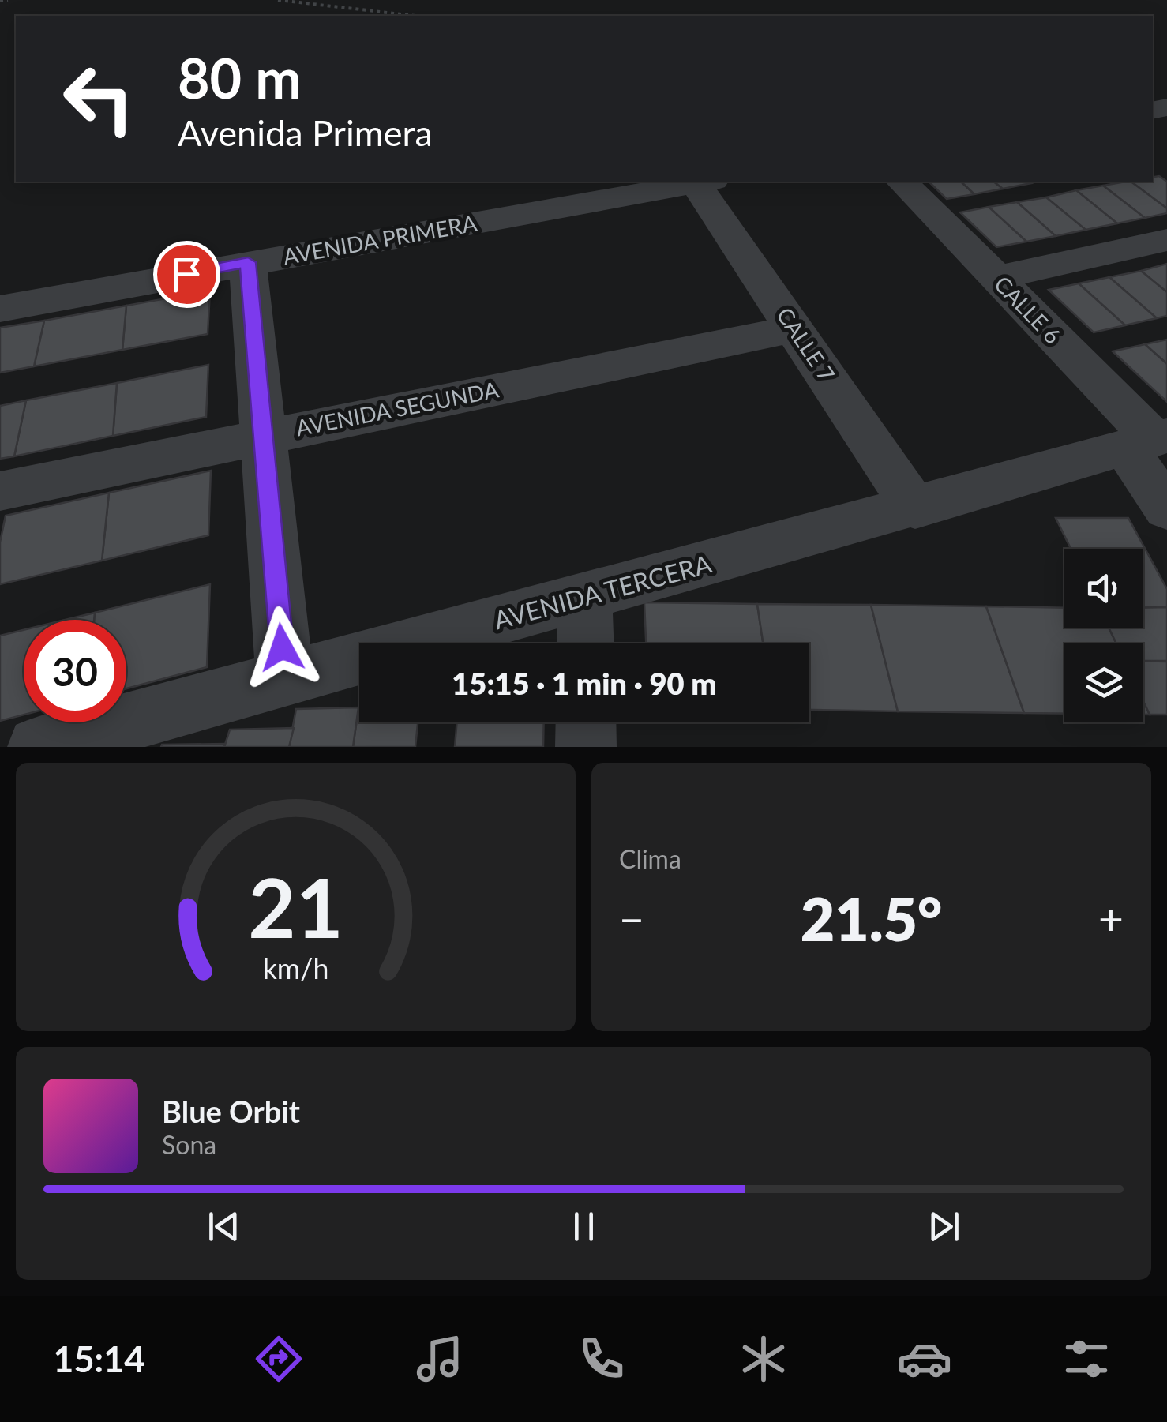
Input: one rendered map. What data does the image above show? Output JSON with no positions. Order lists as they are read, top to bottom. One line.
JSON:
{"streets":{"street":["AVENIDA PRIMERA","CALLE 6","CALLE 7","AVENIDA SEGUNDA","AVENIDA TERCERA"]},"crossings":[["CALLE 6","AVENIDA TERCERA"],["CALLE 7","AVENIDA SEGUNDA"],["CALLE 7","AVENIDA TERCERA"]],"page":{"turn":["80 m","Avenida Primera"],"limit":"30","trip":"15:15 · 1 min · 90 m","tile":"Clima","heat":["−","21.5°","+"],"song":["Blue Orbit","Sona"],"tabs":"15:14","gauge":["21","km/h"]}}
